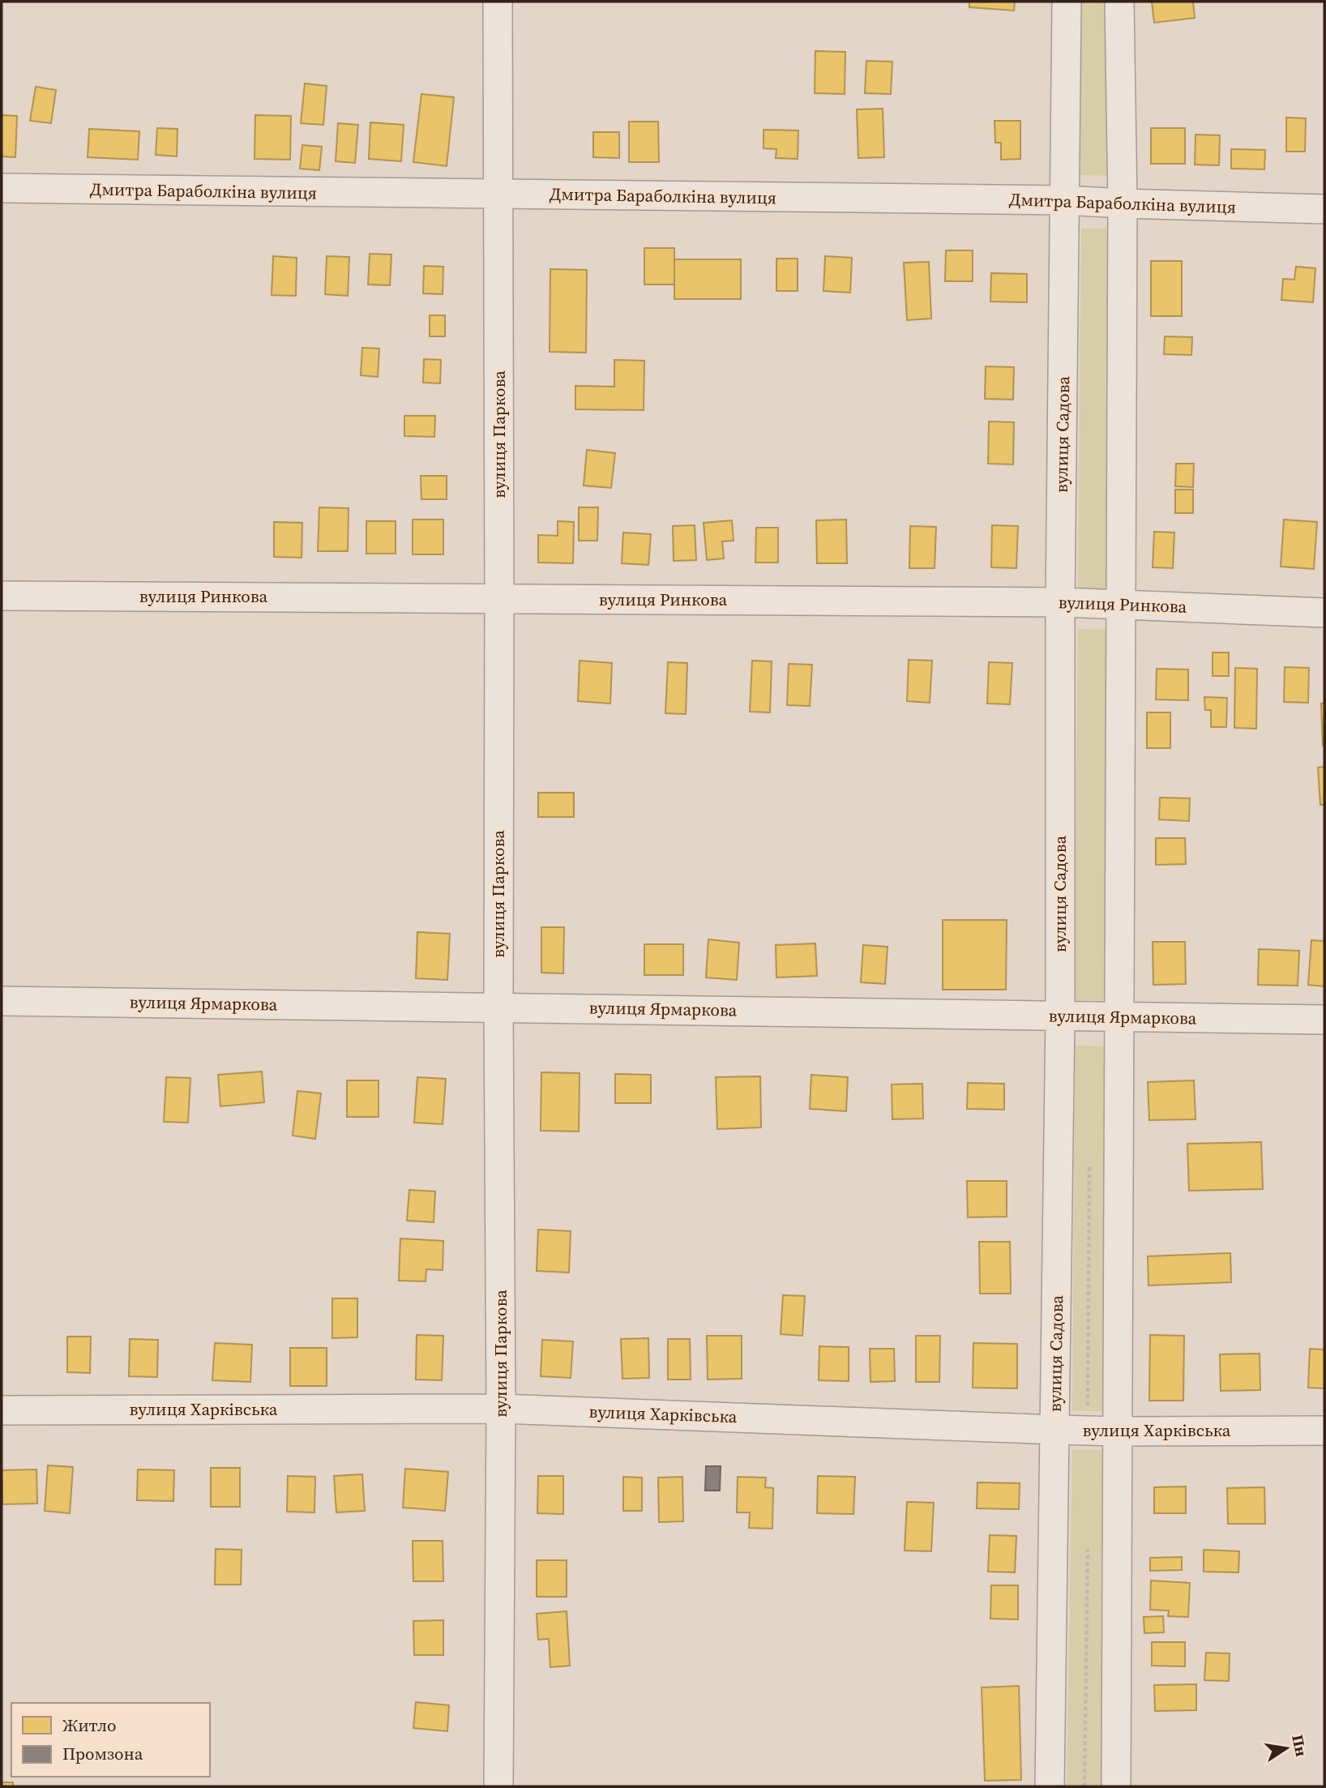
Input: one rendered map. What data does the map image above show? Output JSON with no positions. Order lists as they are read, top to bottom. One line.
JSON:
{"streets":{"street":["Дмитра Бараболкіна вулиця","вулиця Паркова","вулиця Садова","вулиця Ринкова","вулиця Ярмаркова","вулиця Харківська"]},"crossings":[["Дмитра Бараболкіна вулиця","вулиця Паркова"],["Дмитра Бараболкіна вулиця","вулиця Садова"],["вулиця Паркова","вулиця Ринкова"],["вулиця Паркова","вулиця Ярмаркова"],["вулиця Паркова","вулиця Харківська"],["вулиця Садова","вулиця Ринкова"],["вулиця Садова","вулиця Ярмаркова"],["вулиця Садова","вулиця Харківська"]],"legend":["Житло","Промзона"],"north":"right"}
